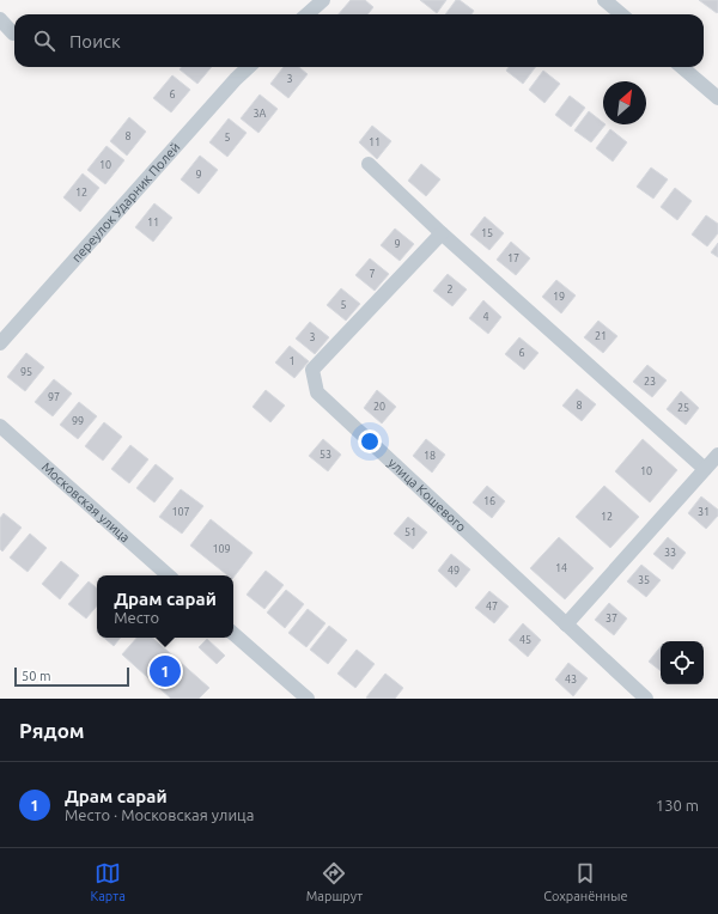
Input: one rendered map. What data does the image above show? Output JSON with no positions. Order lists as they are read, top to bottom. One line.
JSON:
{"streets":{"street":["переулок Ударник Полей","улица Кошевого","Московская улица"]},"house_numbers":["3","6","3А","8","5","11","10","9","12","11","15","9","17","7","2","19","5","4","21","3","6","1","95","23","97","8","20","25","99","53","18","10","16","107","31","12","51","109","33","14","49","35","47","37","45","43"],"scale_bar":"50 m","north":"top right","page":{"search":"Поиск","popup":["Драм сарай","Место"],"pins":"1","scale":"50 m","heading":"Рядом","list":[{"mark":"1","name":"Драм сарай","note":"Место · Московская улица","value":"130 m"}],"nav":["Карта","Маршрут","Сохранённые"]}}
